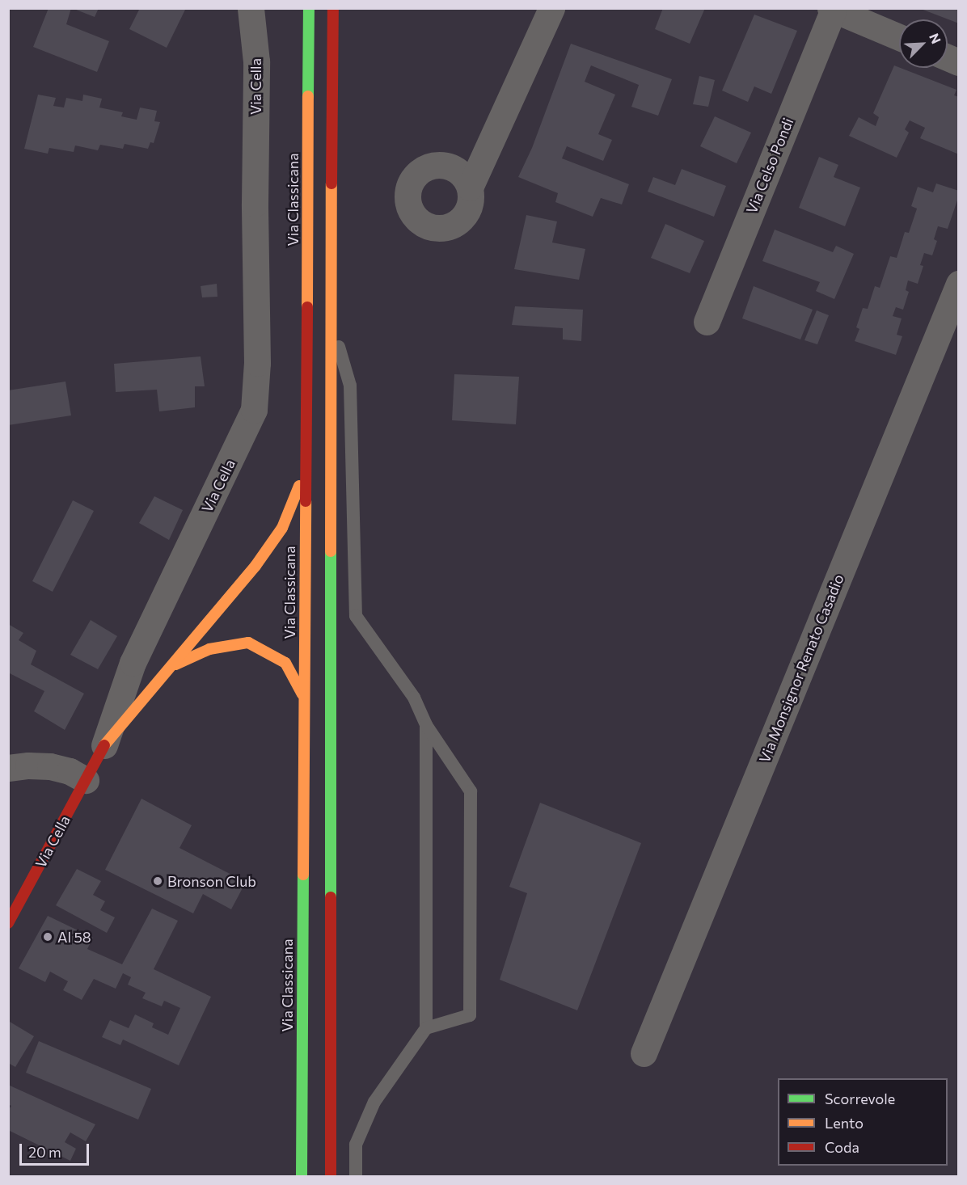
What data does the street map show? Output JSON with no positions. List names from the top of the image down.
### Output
{
  "streets": {
    "main road": ["Via Cella", "Via Classicana"],
    "street": ["Via Celso Pondi", "Via Monsignor Renato Casadio"]
  },
  "places": ["Bronson Club", "Al 58"],
  "legend": ["Scorrevole", "Lento", "Coda"],
  "scale_bar": "20 m",
  "north": "top right"
}
